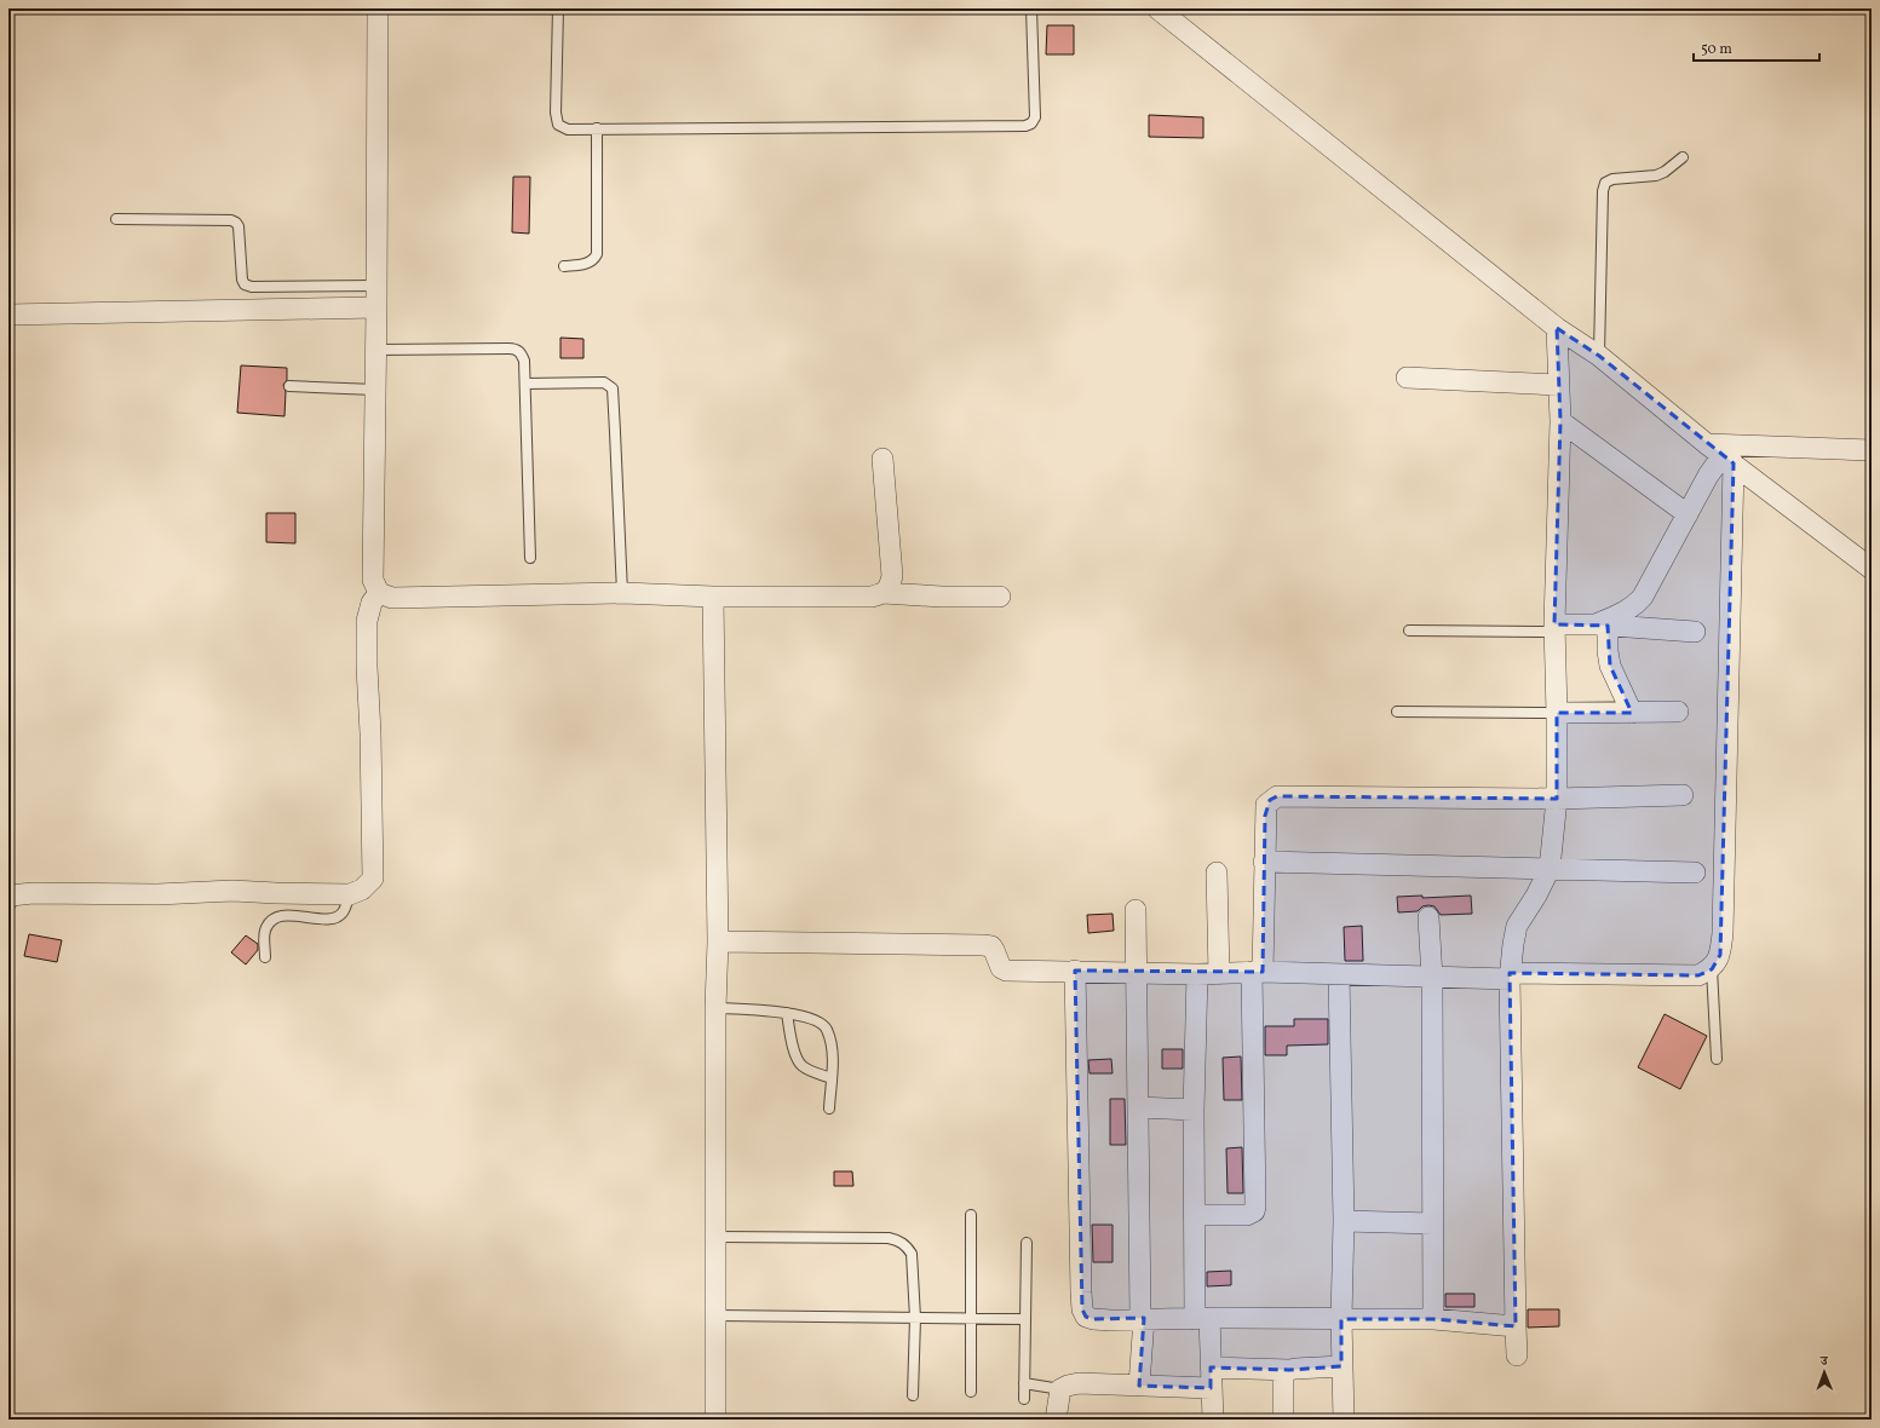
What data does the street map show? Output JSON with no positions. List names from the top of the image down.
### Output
{
  "scale_bar": "50 m",
  "north": "top"
}
